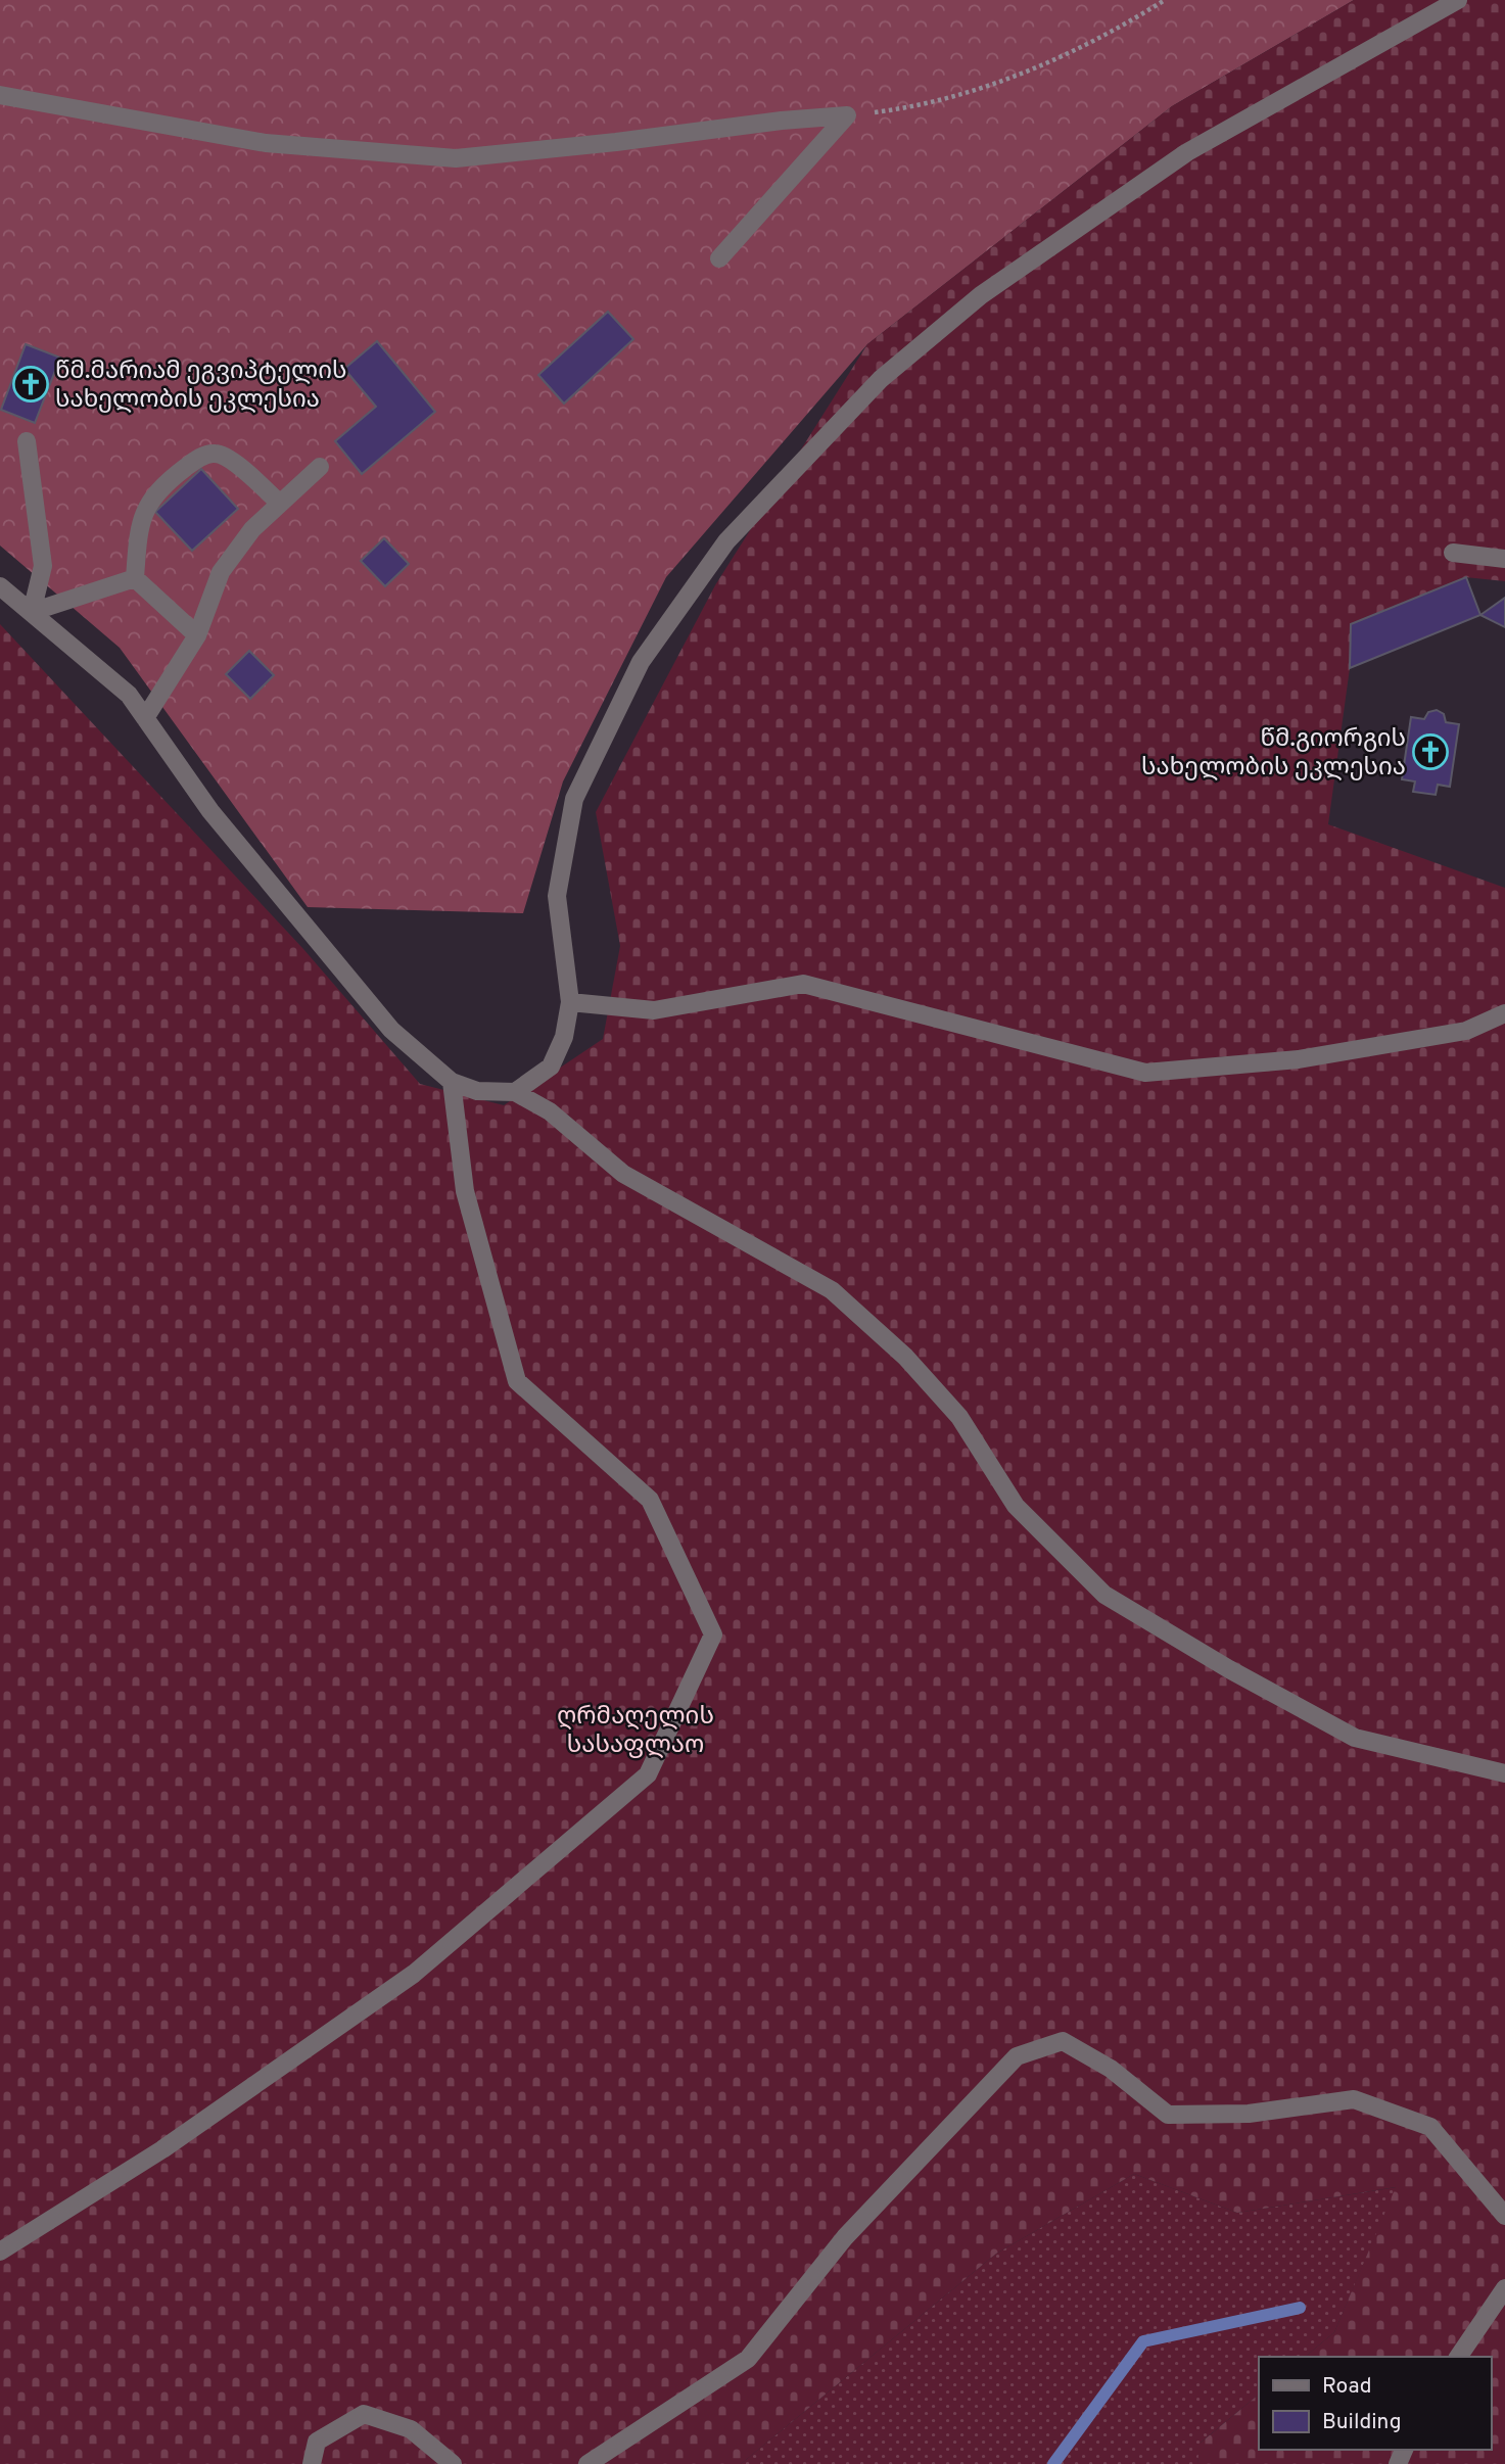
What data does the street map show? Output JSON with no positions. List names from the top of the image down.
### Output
{
  "parks": ["ღრმაღელის სასაფლაო"],
  "places": {
    "church": ["წმ.მარიამ ეგვიპტელის სახელობის ეკლესია", "წმ.გიორგის სახელობის ეკლესია"]
  },
  "legend": ["Road", "Building"]
}
